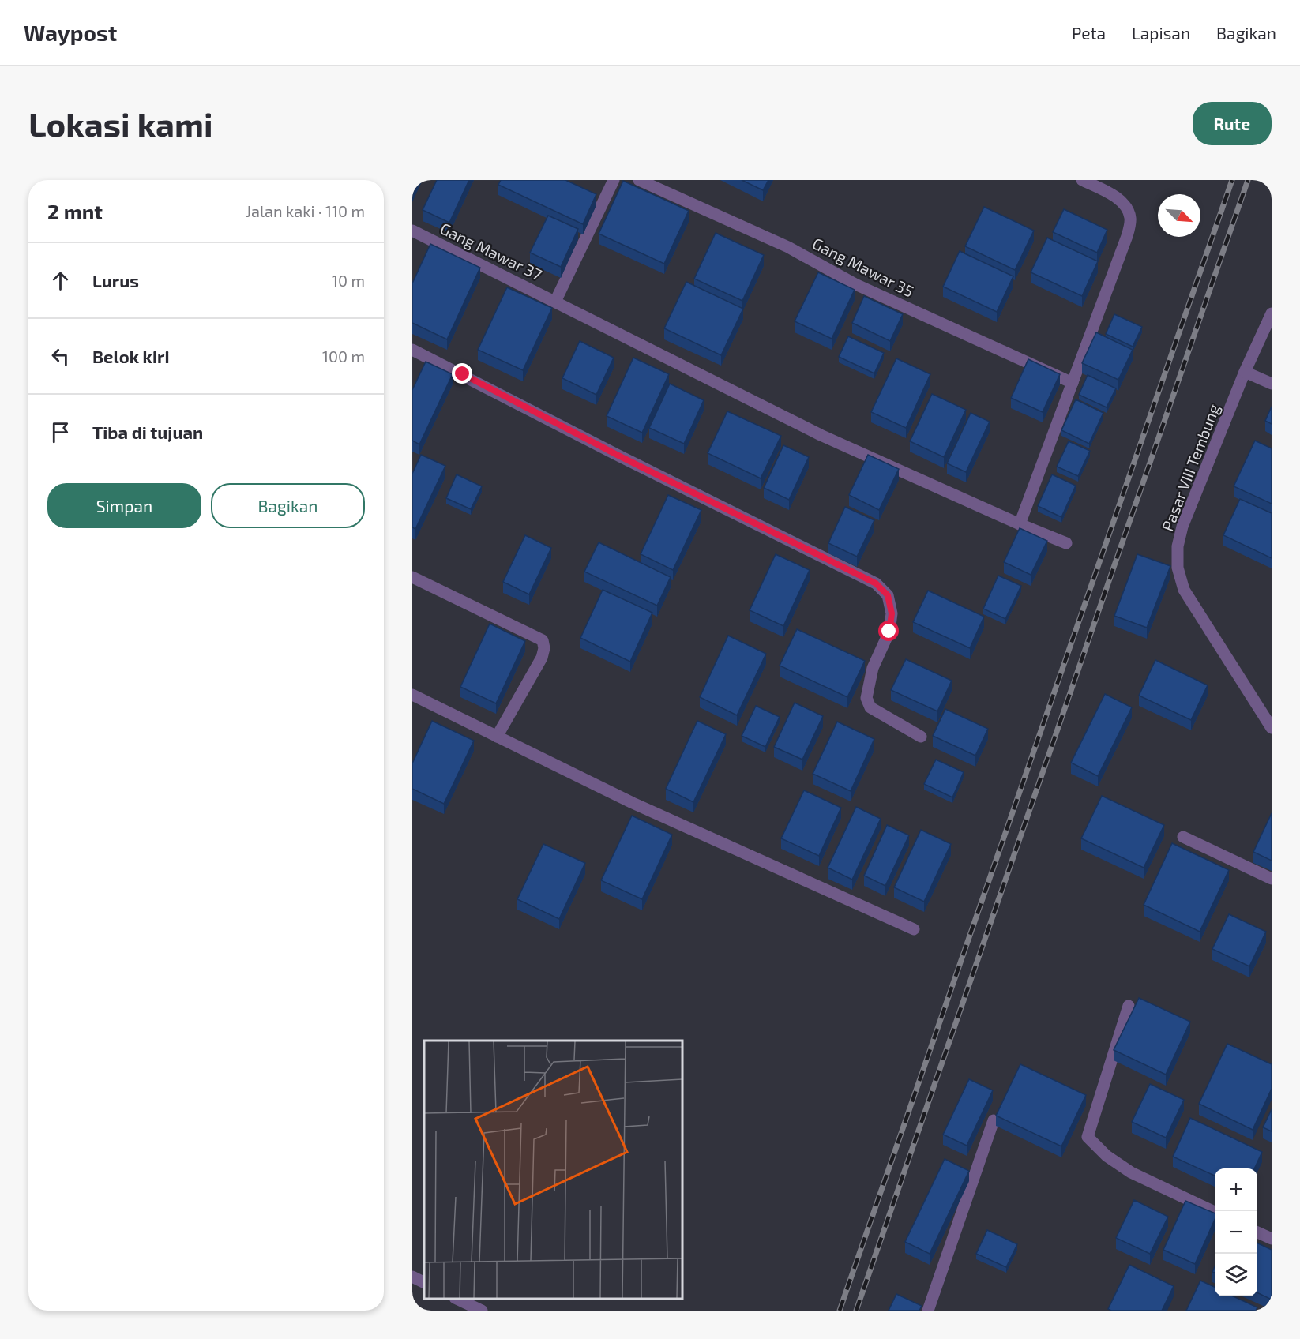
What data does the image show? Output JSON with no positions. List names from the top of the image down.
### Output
{
  "streets": {
    "street": ["Gang Mawar 37", "Gang Mawar 35", "Pasar VIII Tembung"]
  },
  "north": "bottom right",
  "page": {
    "header": "Waypost",
    "nav": ["Peta", "Lapisan", "Bagikan"],
    "buttons": [
      "Rute",
      ["Simpan", "Bagikan"]
    ],
    "title": "Lokasi kami",
    "heading": ["2 mnt", "Jalan kaki · 110 m"],
    "list": [
      ["Lurus", "10 m"],
      ["Belok kiri", "100 m"],
      "Tiba di tujuan"
    ],
    "map_buttons": ["+", "−"]
  }
}
